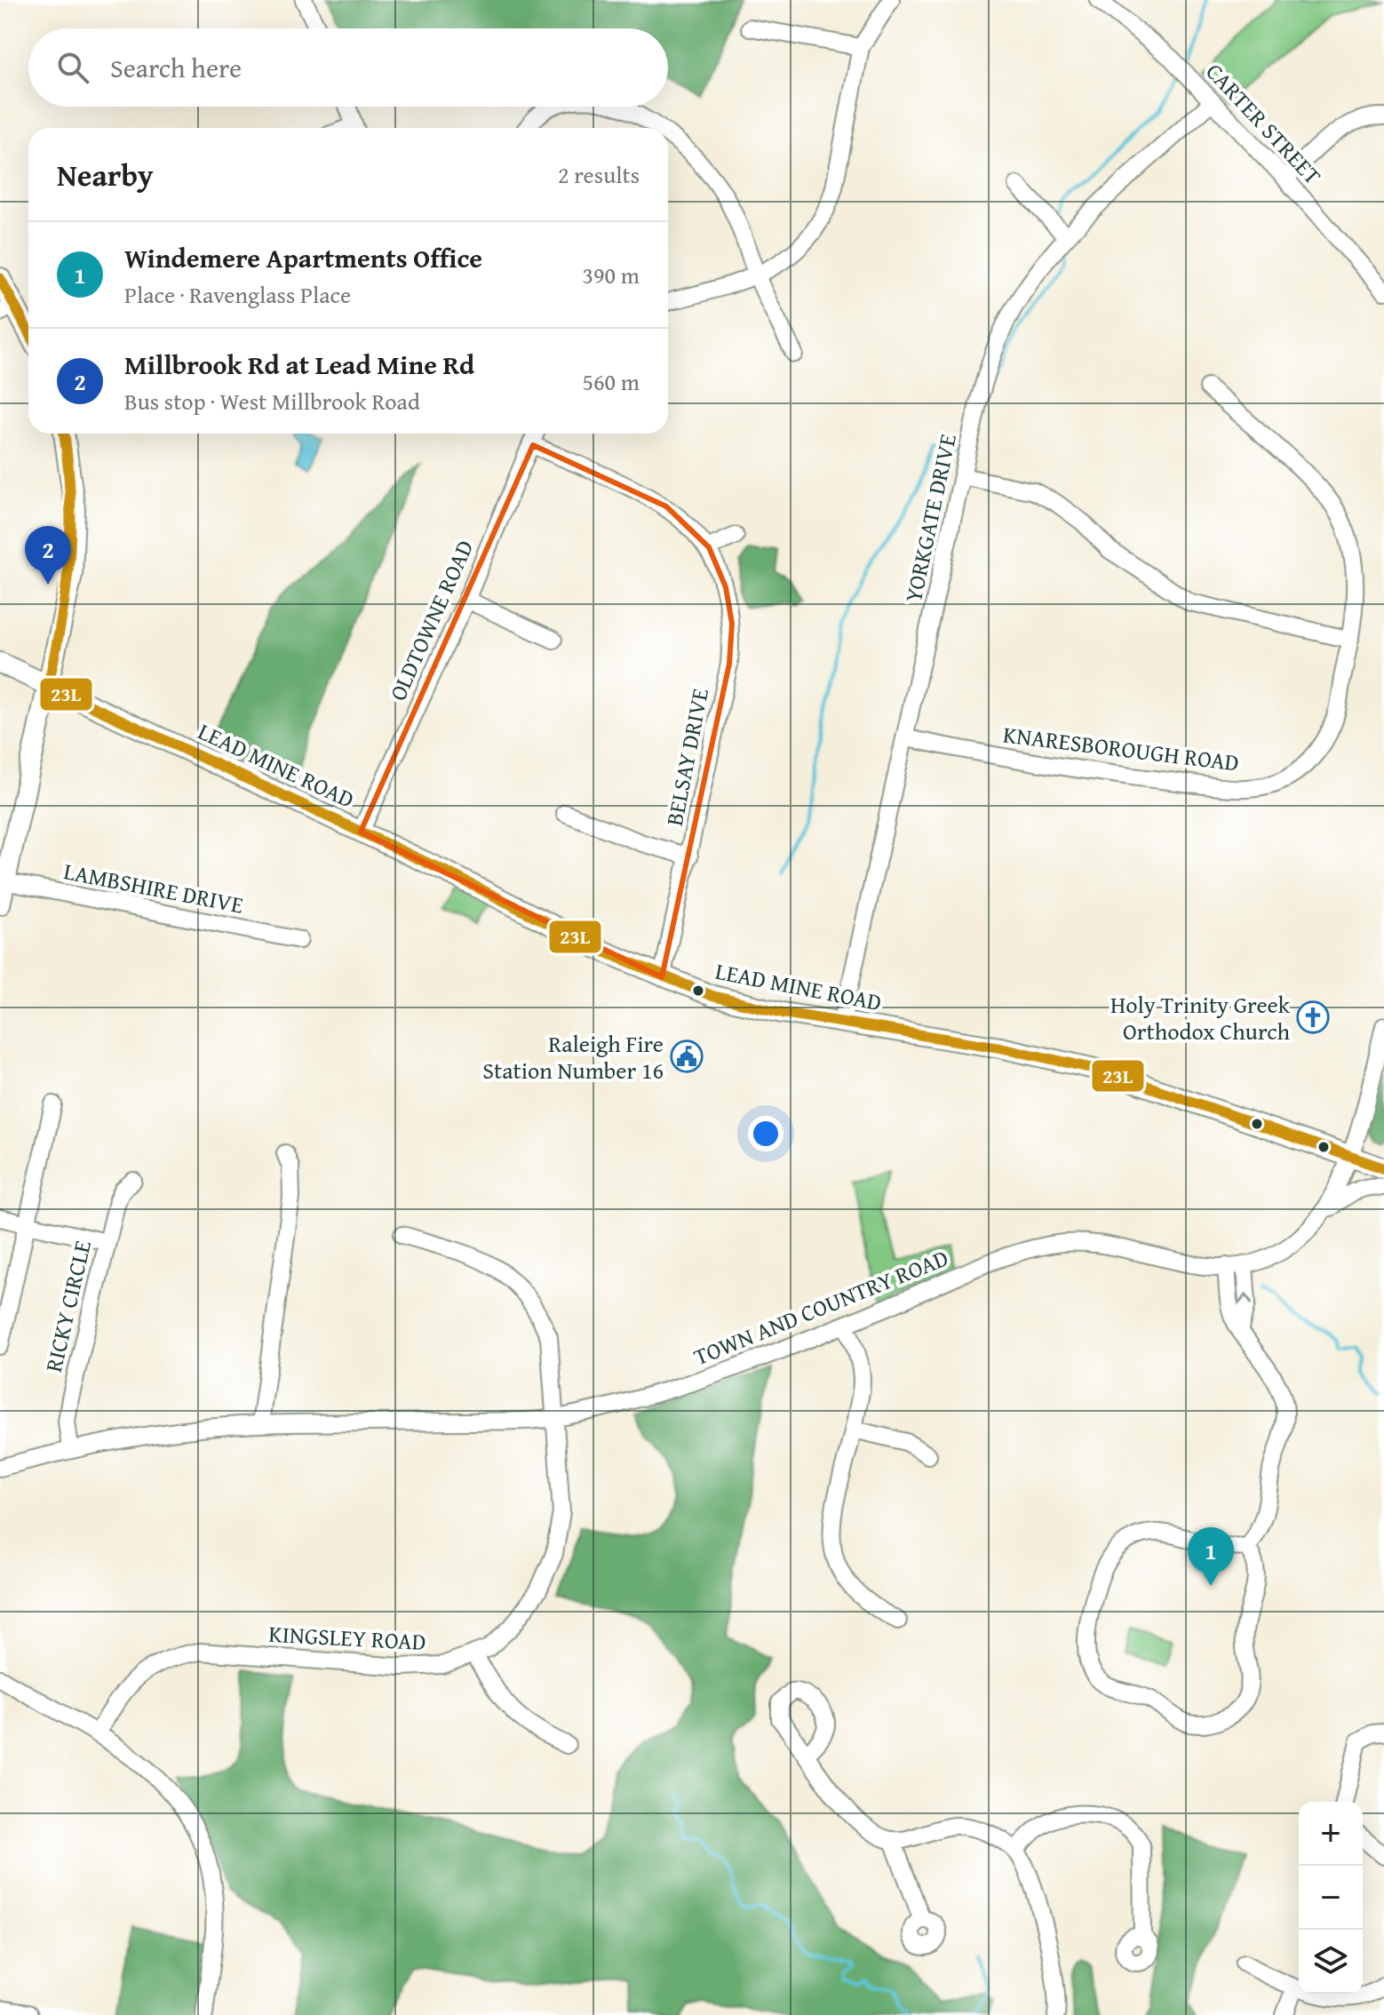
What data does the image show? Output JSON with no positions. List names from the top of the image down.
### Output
{
  "streets": {
    "main road": ["LEAD MINE ROAD"],
    "street": [
      "CARTER STREET",
      "YORKGATE DRIVE",
      "OLDTOWNE ROAD",
      "KNARESBOROUGH ROAD",
      "BELSAY DRIVE",
      "LAMBSHIRE DRIVE",
      "RICKY CIRCLE",
      "TOWN AND COUNTRY ROAD",
      "KINGSLEY ROAD"
    ]
  },
  "crossings": [
    ["CARTER STREET", "YORKGATE DRIVE"],
    ["YORKGATE DRIVE", "KNARESBOROUGH ROAD"],
    ["YORKGATE DRIVE", "LEAD MINE ROAD"],
    ["OLDTOWNE ROAD", "BELSAY DRIVE"],
    ["OLDTOWNE ROAD", "LEAD MINE ROAD"],
    ["BELSAY DRIVE", "LEAD MINE ROAD"],
    ["LEAD MINE ROAD", "TOWN AND COUNTRY ROAD"],
    ["RICKY CIRCLE", "TOWN AND COUNTRY ROAD"],
    ["TOWN AND COUNTRY ROAD", "KINGSLEY ROAD"]
  ],
  "places": {
    "church": ["Holy Trinity Greek Orthodox Church"],
    "public building": ["Raleigh Fire Station Number 16"]
  },
  "lines": ["transit line 23L"],
  "page": {
    "search": "Search here",
    "heading": ["Nearby", "2 results"],
    "list": [
      {
        "mark": "1",
        "name": "Windemere Apartments Office",
        "note": "Place · Ravenglass Place",
        "value": "390 m"
      },
      {
        "mark": "2",
        "name": "Millbrook Rd at Lead Mine Rd",
        "note": "Bus stop · West Millbrook Road",
        "value": "560 m"
      }
    ],
    "pins": ["2", "1"],
    "map_buttons": ["+", "−"]
  }
}
